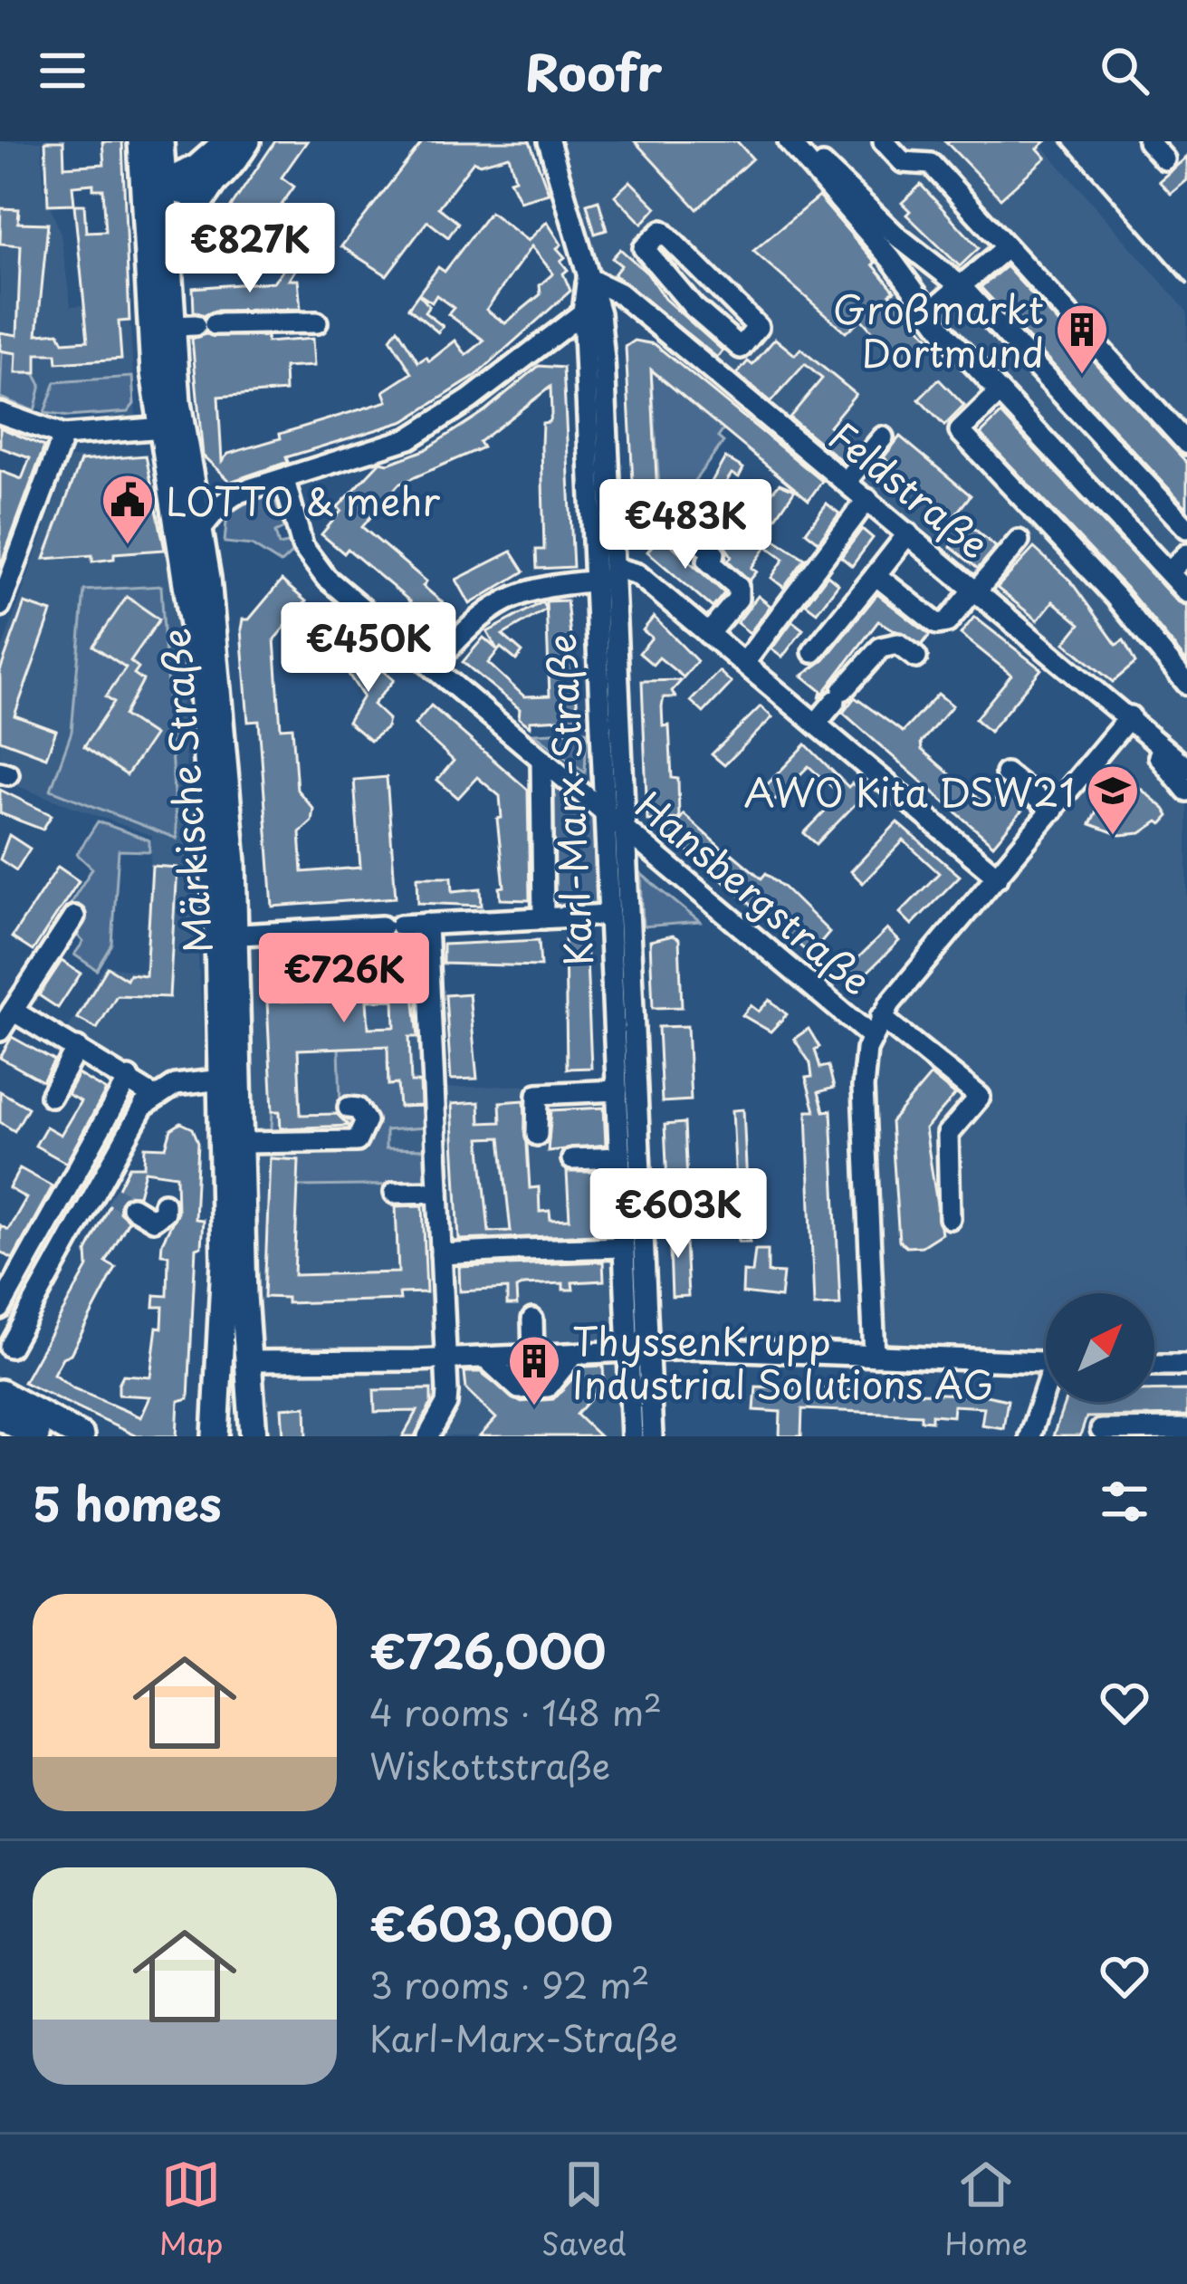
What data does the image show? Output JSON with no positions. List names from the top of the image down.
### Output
{
  "streets": {
    "main road": ["Märkische Straße"],
    "street": ["Feldstraße", "Karl-Marx-Straße", "Hansbergstraße"]
  },
  "crossings": [
    ["Feldstraße", "Karl-Marx-Straße"],
    ["Karl-Marx-Straße", "Hansbergstraße"]
  ],
  "places": {
    "building": ["Großmarkt Dortmund", "ThyssenKrupp Industrial Solutions AG"],
    "public building": ["LOTTO & mehr"],
    "school or university": ["AWO Kita DSW21"]
  },
  "north": "top right",
  "page": {
    "header": "Roofr",
    "price": [
      "€827K",
      "€483K",
      "€450K",
      "€726K",
      "€603K"
    ],
    "heading": "5 homes",
    "list": [
      {
        "name": "€726,000",
        "note": "4 rooms · 148 m² · Wiskottstraße"
      },
      {
        "name": "€603,000",
        "note": "3 rooms · 92 m² · Karl-Marx-Straße"
      }
    ],
    "tabs": ["Map", "Saved", "Home"]
  }
}
